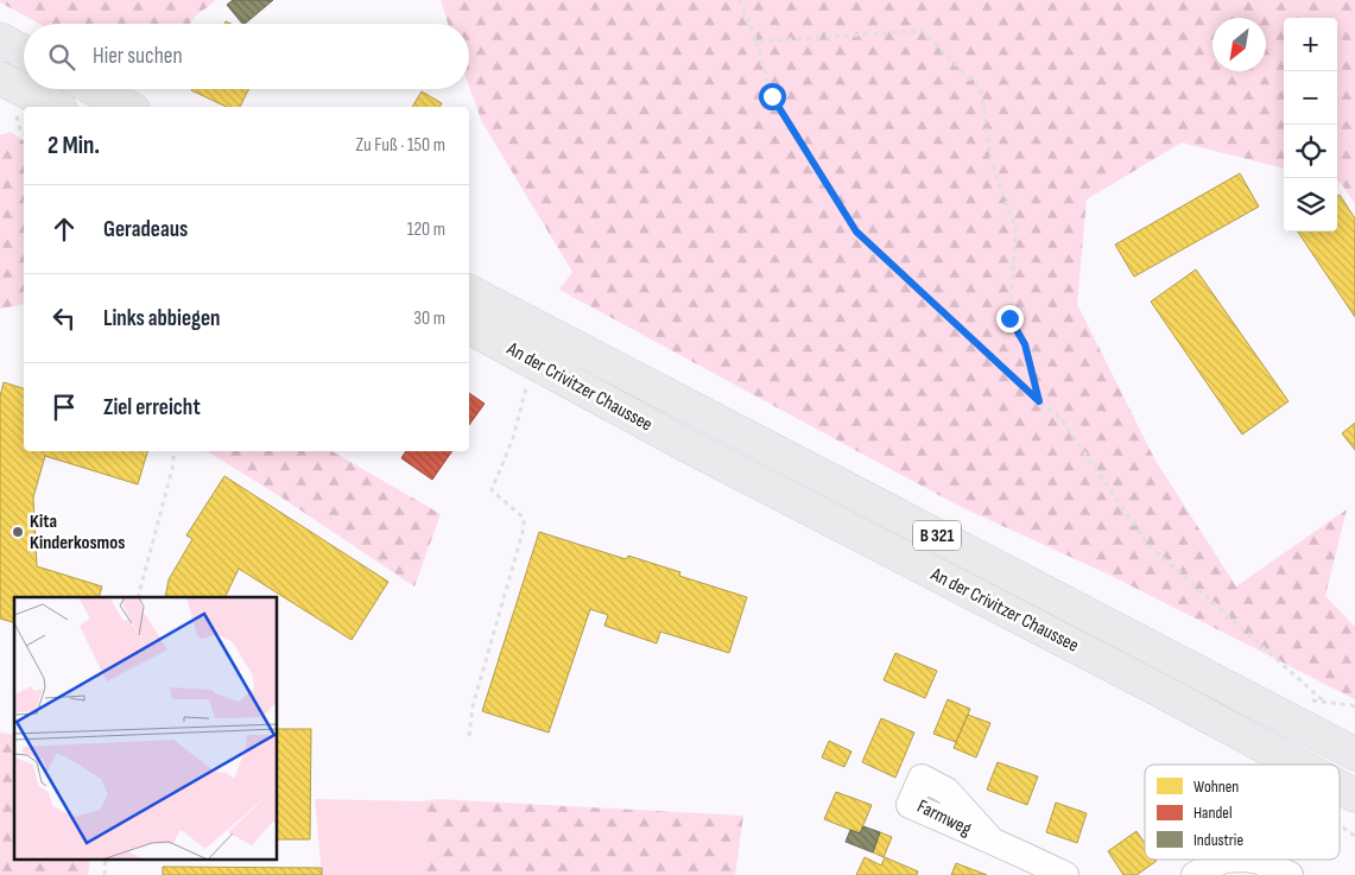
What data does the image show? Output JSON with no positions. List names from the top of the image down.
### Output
{
  "streets": {
    "main road": ["An der Crivitzer Chaussee", "B 321"],
    "street": ["Farmweg"]
  },
  "places": ["Kita Kinderkosmos"],
  "legend": ["Wohnen", "Handel", "Industrie"],
  "north": "bottom left",
  "page": {
    "map_buttons": ["+", "−"],
    "search": "Hier suchen",
    "heading": ["2 Min.", "Zu Fuß · 150 m"],
    "list": [
      ["Geradeaus", "120 m"],
      ["Links abbiegen", "30 m"],
      "Ziel erreicht"
    ]
  }
}
